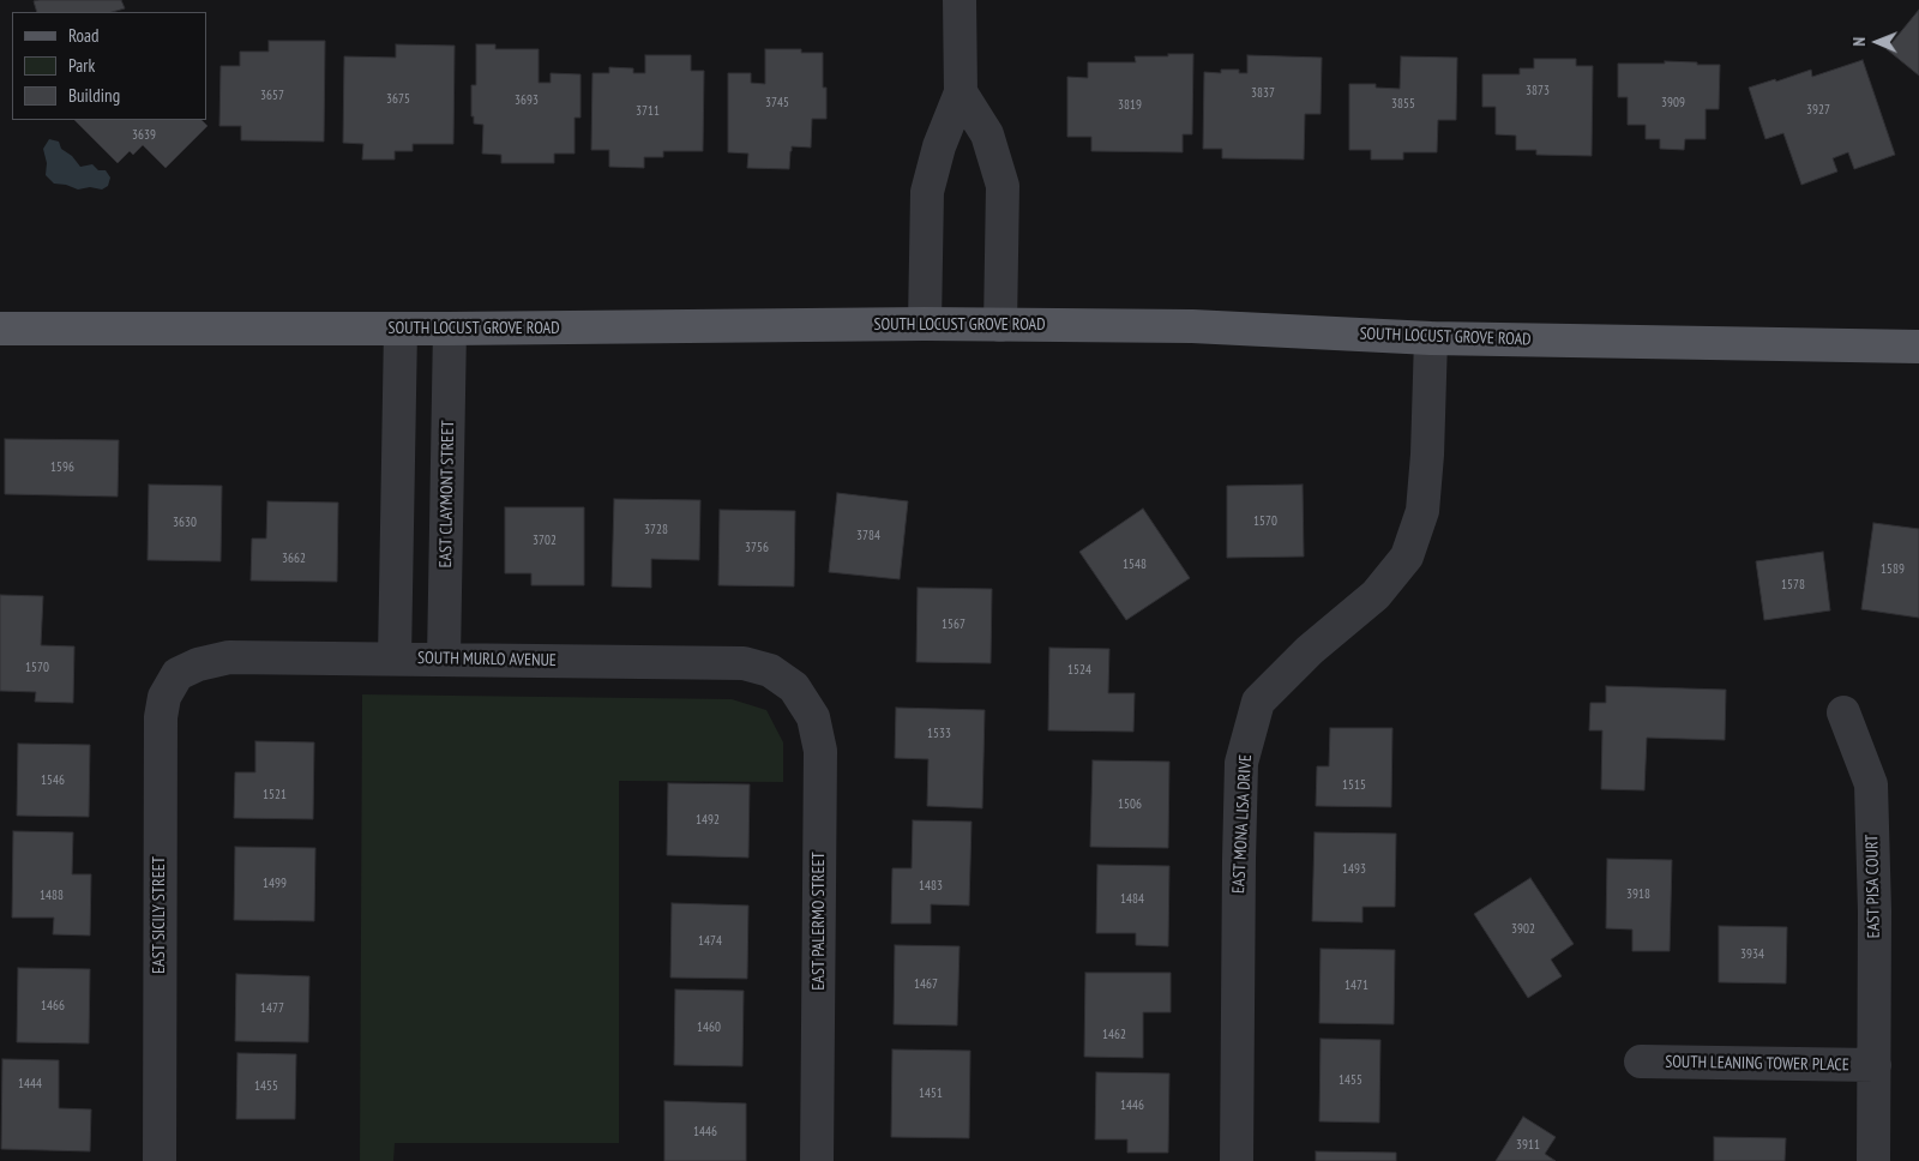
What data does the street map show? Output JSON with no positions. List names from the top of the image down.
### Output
{
  "streets": {
    "main road": ["SOUTH LOCUST GROVE ROAD"],
    "street": [
      "EAST CLAYMONT STREET",
      "SOUTH MURLO AVENUE",
      "EAST MONA LISA DRIVE",
      "EAST PISA COURT",
      "EAST SICILY STREET",
      "EAST PALERMO STREET",
      "SOUTH LEANING TOWER PLACE"
    ]
  },
  "crossings": [
    ["SOUTH LOCUST GROVE ROAD", "EAST CLAYMONT STREET"],
    ["SOUTH LOCUST GROVE ROAD", "EAST MONA LISA DRIVE"],
    ["EAST CLAYMONT STREET", "SOUTH MURLO AVENUE"],
    ["SOUTH MURLO AVENUE", "EAST SICILY STREET"],
    ["SOUTH MURLO AVENUE", "EAST PALERMO STREET"],
    ["EAST PISA COURT", "SOUTH LEANING TOWER PLACE"]
  ],
  "house_numbers": [
    "3873",
    "3837",
    "3657",
    "3675",
    "3693",
    "3745",
    "3909",
    "3855",
    "3819",
    "3927",
    "3711",
    "3639",
    "1596",
    "1570",
    "3630",
    "3728",
    "3784",
    "3702",
    "3756",
    "3662",
    "1548",
    "1589",
    "1578",
    "1567",
    "1570",
    "1524",
    "1533",
    "1546",
    "1515",
    "1521",
    "1506",
    "1492",
    "1493",
    "1499",
    "1483",
    "3918",
    "1488",
    "1484",
    "3902",
    "1474",
    "3934",
    "1467",
    "1471",
    "1466",
    "1477",
    "1460",
    "1462",
    "1455",
    "1444",
    "1455",
    "1451",
    "1446",
    "1446",
    "3911"
  ],
  "legend": ["Road", "Park", "Building"],
  "north": "left"
}
